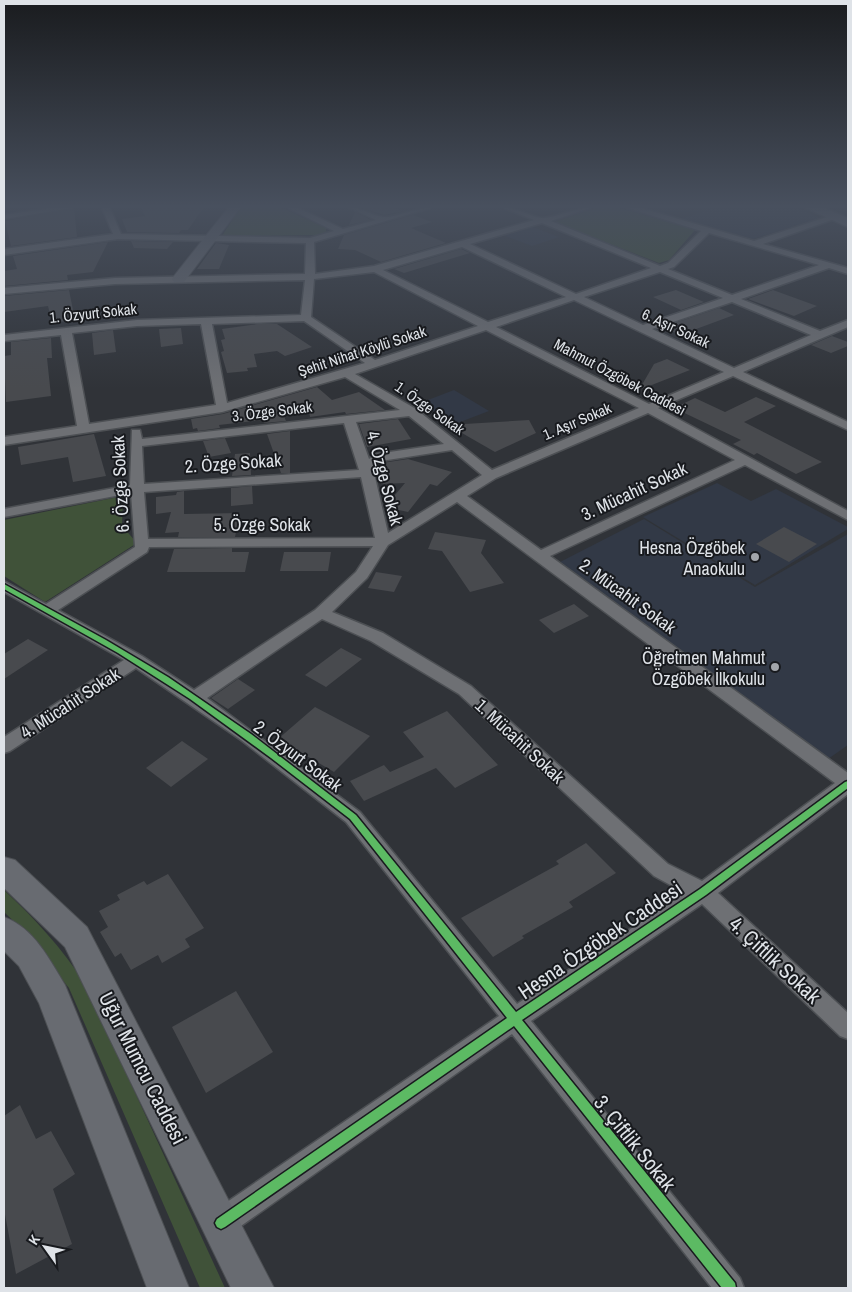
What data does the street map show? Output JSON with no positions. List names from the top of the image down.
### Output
{
  "streets": {
    "street": [
      "1. Özyurt Sokak",
      "6. Aşır Sokak",
      "Şehit Nihat Köylü Sokak",
      "Mahmut Özgöbek Caddesi",
      "1. Özge Sokak",
      "3. Özge Sokak",
      "1. Aşır Sokak",
      "2. Özge Sokak",
      "4. Özge Sokak",
      "6. Özge Sokak",
      "3. Mücahit Sokak",
      "5. Özge Sokak",
      "2. Mücahit Sokak",
      "4. Mücahit Sokak",
      "1. Mücahit Sokak",
      "2. Özyurt Sokak",
      "Hesna Özgöbek Caddesi",
      "4. Çiftlik Sokak",
      "Uğur Mumcu Caddesi",
      "3. Çiftlik Sokak"
    ]
  },
  "crossings": [
    ["6. Aşır Sokak", "Şehit Nihat Köylü Sokak"],
    ["6. Aşır Sokak", "1. Aşır Sokak"],
    ["Şehit Nihat Köylü Sokak", "Mahmut Özgöbek Caddesi"],
    ["Şehit Nihat Köylü Sokak", "1. Özge Sokak"],
    ["Şehit Nihat Köylü Sokak", "6. Özge Sokak"],
    ["Mahmut Özgöbek Caddesi", "1. Aşır Sokak"],
    ["Mahmut Özgöbek Caddesi", "3. Mücahit Sokak"],
    ["1. Özge Sokak", "3. Özge Sokak"],
    ["1. Özge Sokak", "1. Aşır Sokak"],
    ["3. Özge Sokak", "4. Özge Sokak"],
    ["3. Özge Sokak", "6. Özge Sokak"],
    ["1. Aşır Sokak", "4. Özge Sokak"],
    ["1. Aşır Sokak", "5. Özge Sokak"],
    ["1. Aşır Sokak", "2. Mücahit Sokak"],
    ["2. Özge Sokak", "4. Özge Sokak"],
    ["2. Özge Sokak", "6. Özge Sokak"],
    ["4. Özge Sokak", "5. Özge Sokak"],
    ["4. Özge Sokak", "1. Mücahit Sokak"],
    ["4. Özge Sokak", "2. Özyurt Sokak"],
    ["6. Özge Sokak", "5. Özge Sokak"],
    ["6. Özge Sokak", "2. Özyurt Sokak"],
    ["3. Mücahit Sokak", "2. Mücahit Sokak"],
    ["2. Mücahit Sokak", "Hesna Özgöbek Caddesi"],
    ["4. Mücahit Sokak", "2. Özyurt Sokak"],
    ["1. Mücahit Sokak", "Hesna Özgöbek Caddesi"],
    ["1. Mücahit Sokak", "4. Çiftlik Sokak"],
    ["2. Özyurt Sokak", "Hesna Özgöbek Caddesi"],
    ["2. Özyurt Sokak", "3. Çiftlik Sokak"],
    ["Hesna Özgöbek Caddesi", "4. Çiftlik Sokak"],
    ["Hesna Özgöbek Caddesi", "Uğur Mumcu Caddesi"],
    ["Hesna Özgöbek Caddesi", "3. Çiftlik Sokak"]
  ],
  "places": ["Hesna Özgöbek Anaokulu", "Öğretmen Mahmut Özgöbek İlkokulu"],
  "north": "top left"
}
